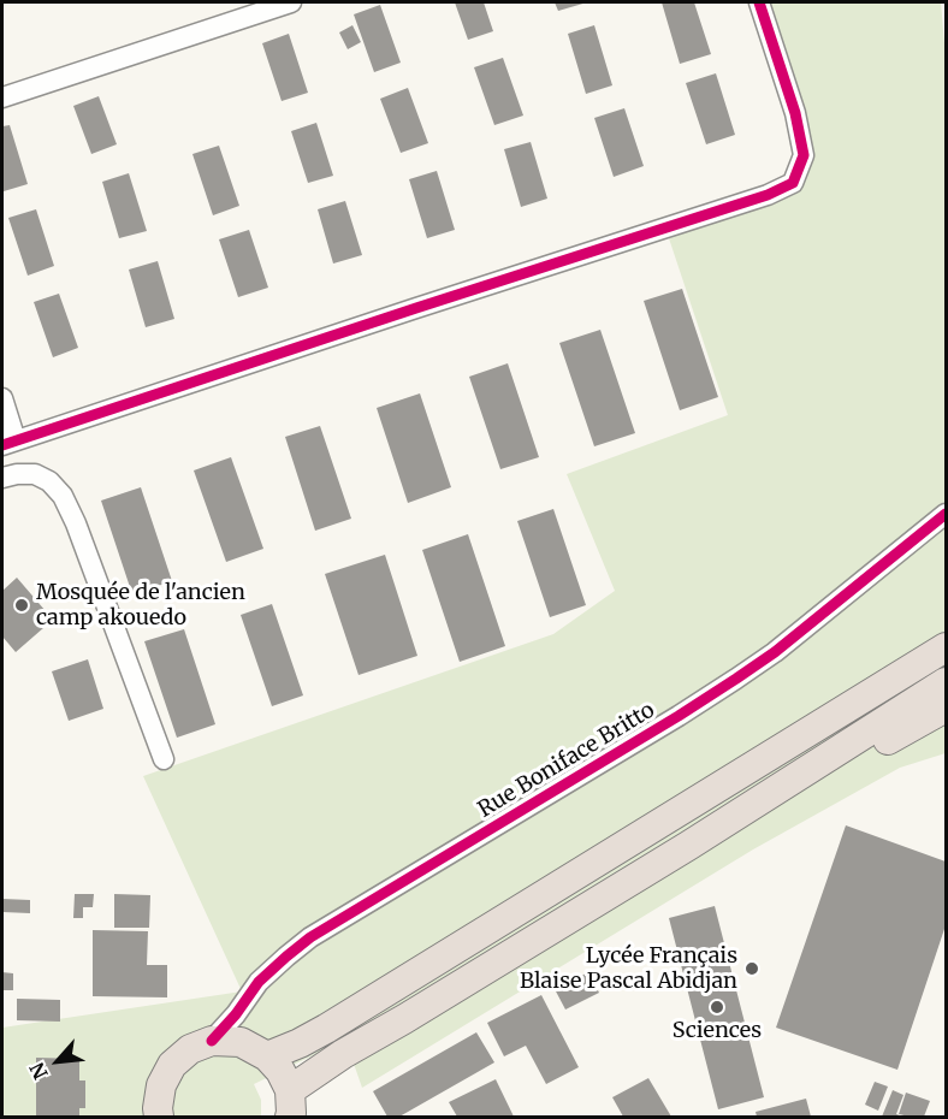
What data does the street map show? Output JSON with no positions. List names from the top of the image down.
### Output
{
  "streets": {
    "street": ["Rue Boniface Britto"]
  },
  "places": ["Mosquée de l'ancien camp akouedo", "Lycée Français Blaise Pascal Abidjan", "Sciences"],
  "north": "bottom left"
}
